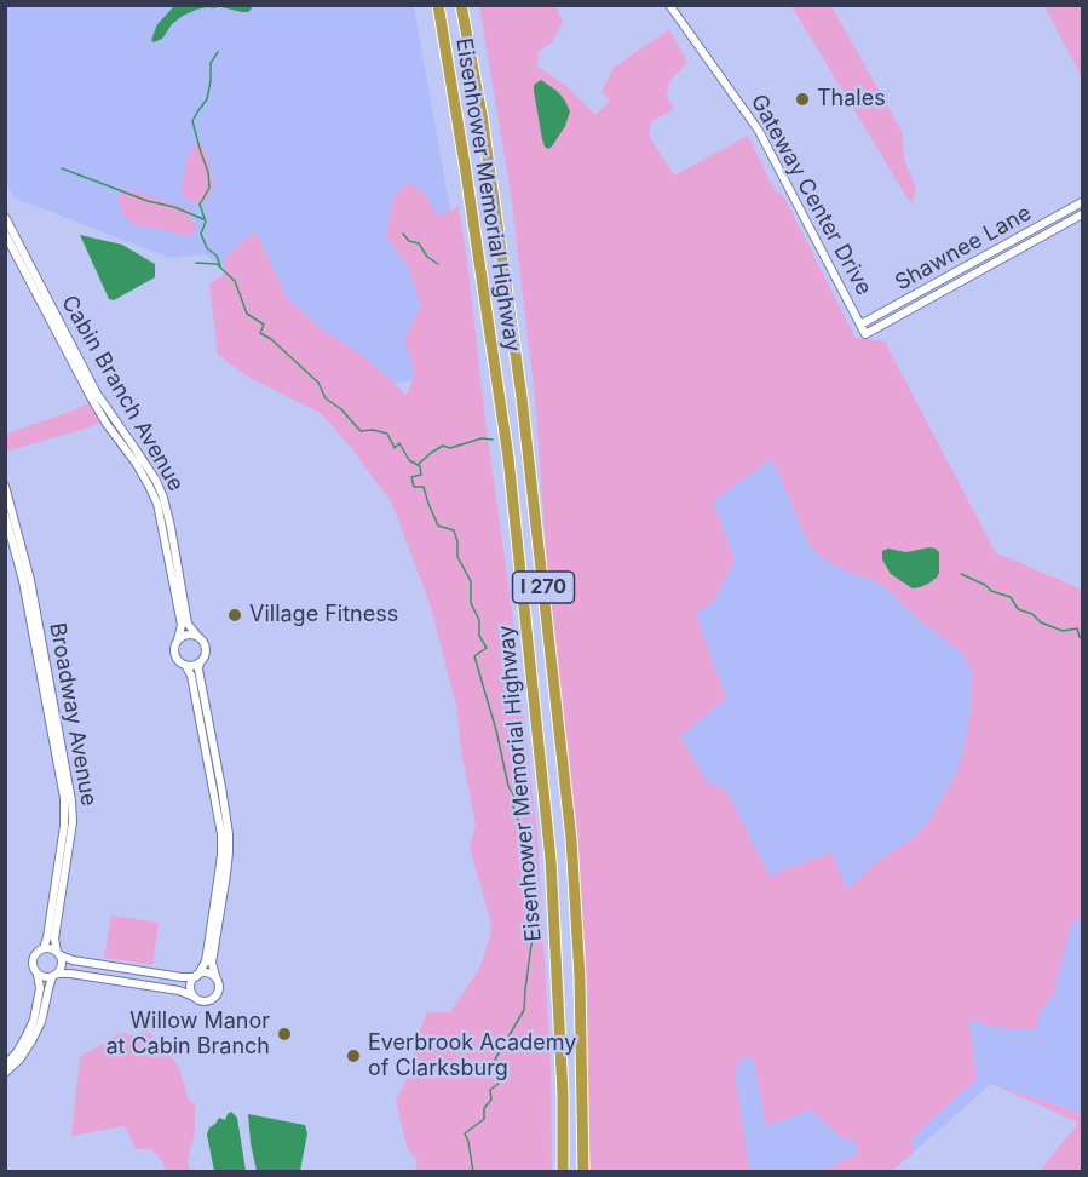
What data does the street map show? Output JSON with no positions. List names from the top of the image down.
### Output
{
  "streets": {
    "highway": ["Eisenhower Memorial Highway", "I 270"],
    "street": [
      "Gateway Center Drive",
      "Shawnee Lane",
      "Cabin Branch Avenue",
      "Broadway Avenue"
    ]
  },
  "crossings": [
    ["Gateway Center Drive", "Shawnee Lane"]
  ],
  "places": [
    "Thales",
    "Village Fitness",
    "Willow Manor at Cabin Branch",
    "Everbrook Academy of Clarksburg"
  ]
}
